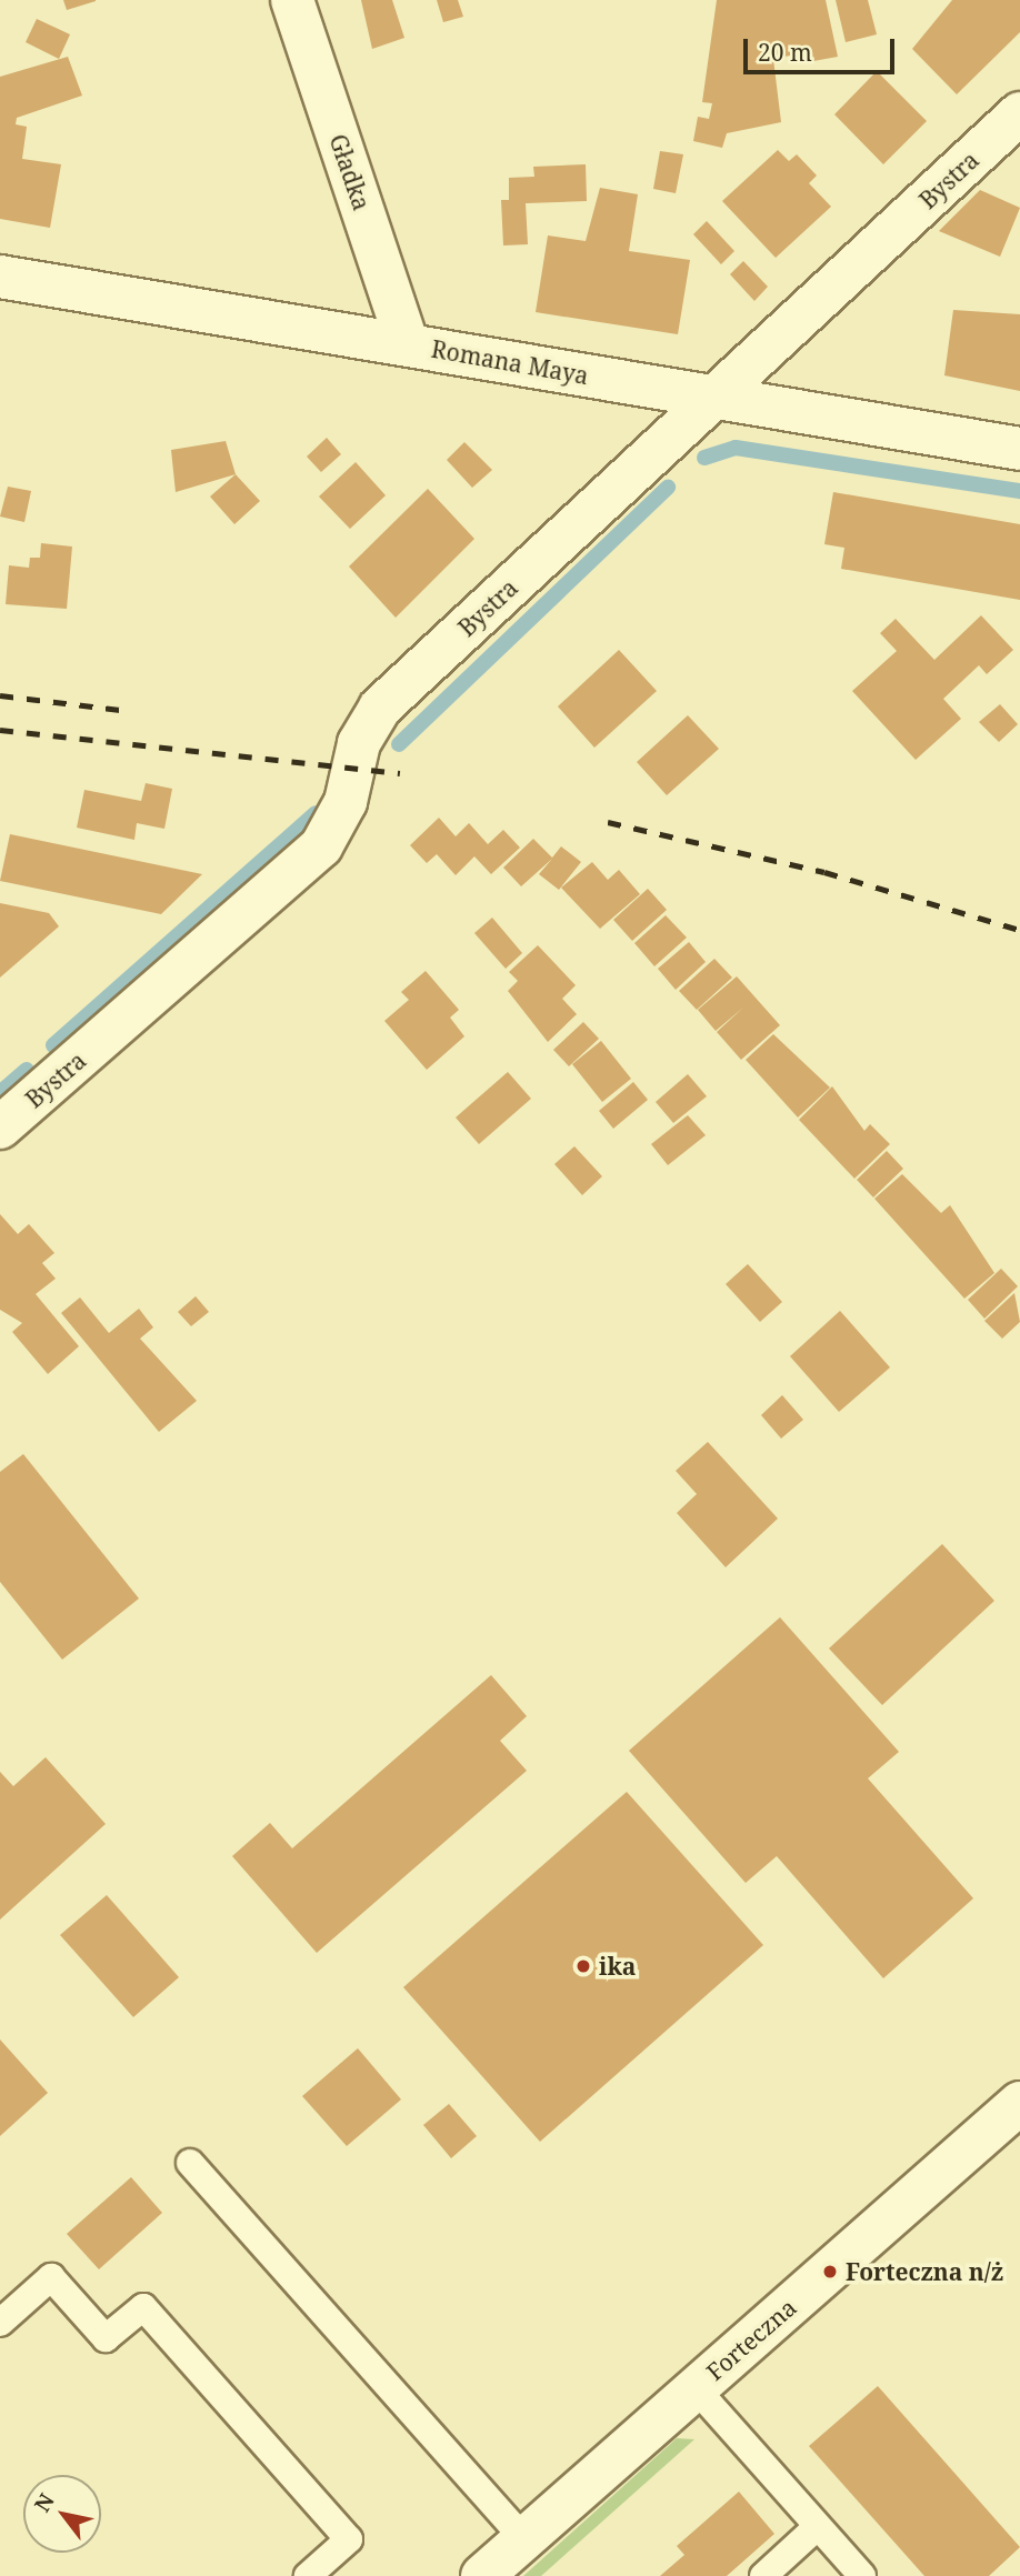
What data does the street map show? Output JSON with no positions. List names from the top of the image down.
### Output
{
  "streets": {
    "street": [
      "Gładka",
      "Bystra",
      "Romana Maya",
      "Forteczna"
    ]
  },
  "crossings": [
    ["Gładka", "Romana Maya"],
    ["Bystra", "Romana Maya"]
  ],
  "places": ["ika", "Forteczna n/ż"],
  "scale_bar": "20 m",
  "north": "top left"
}
